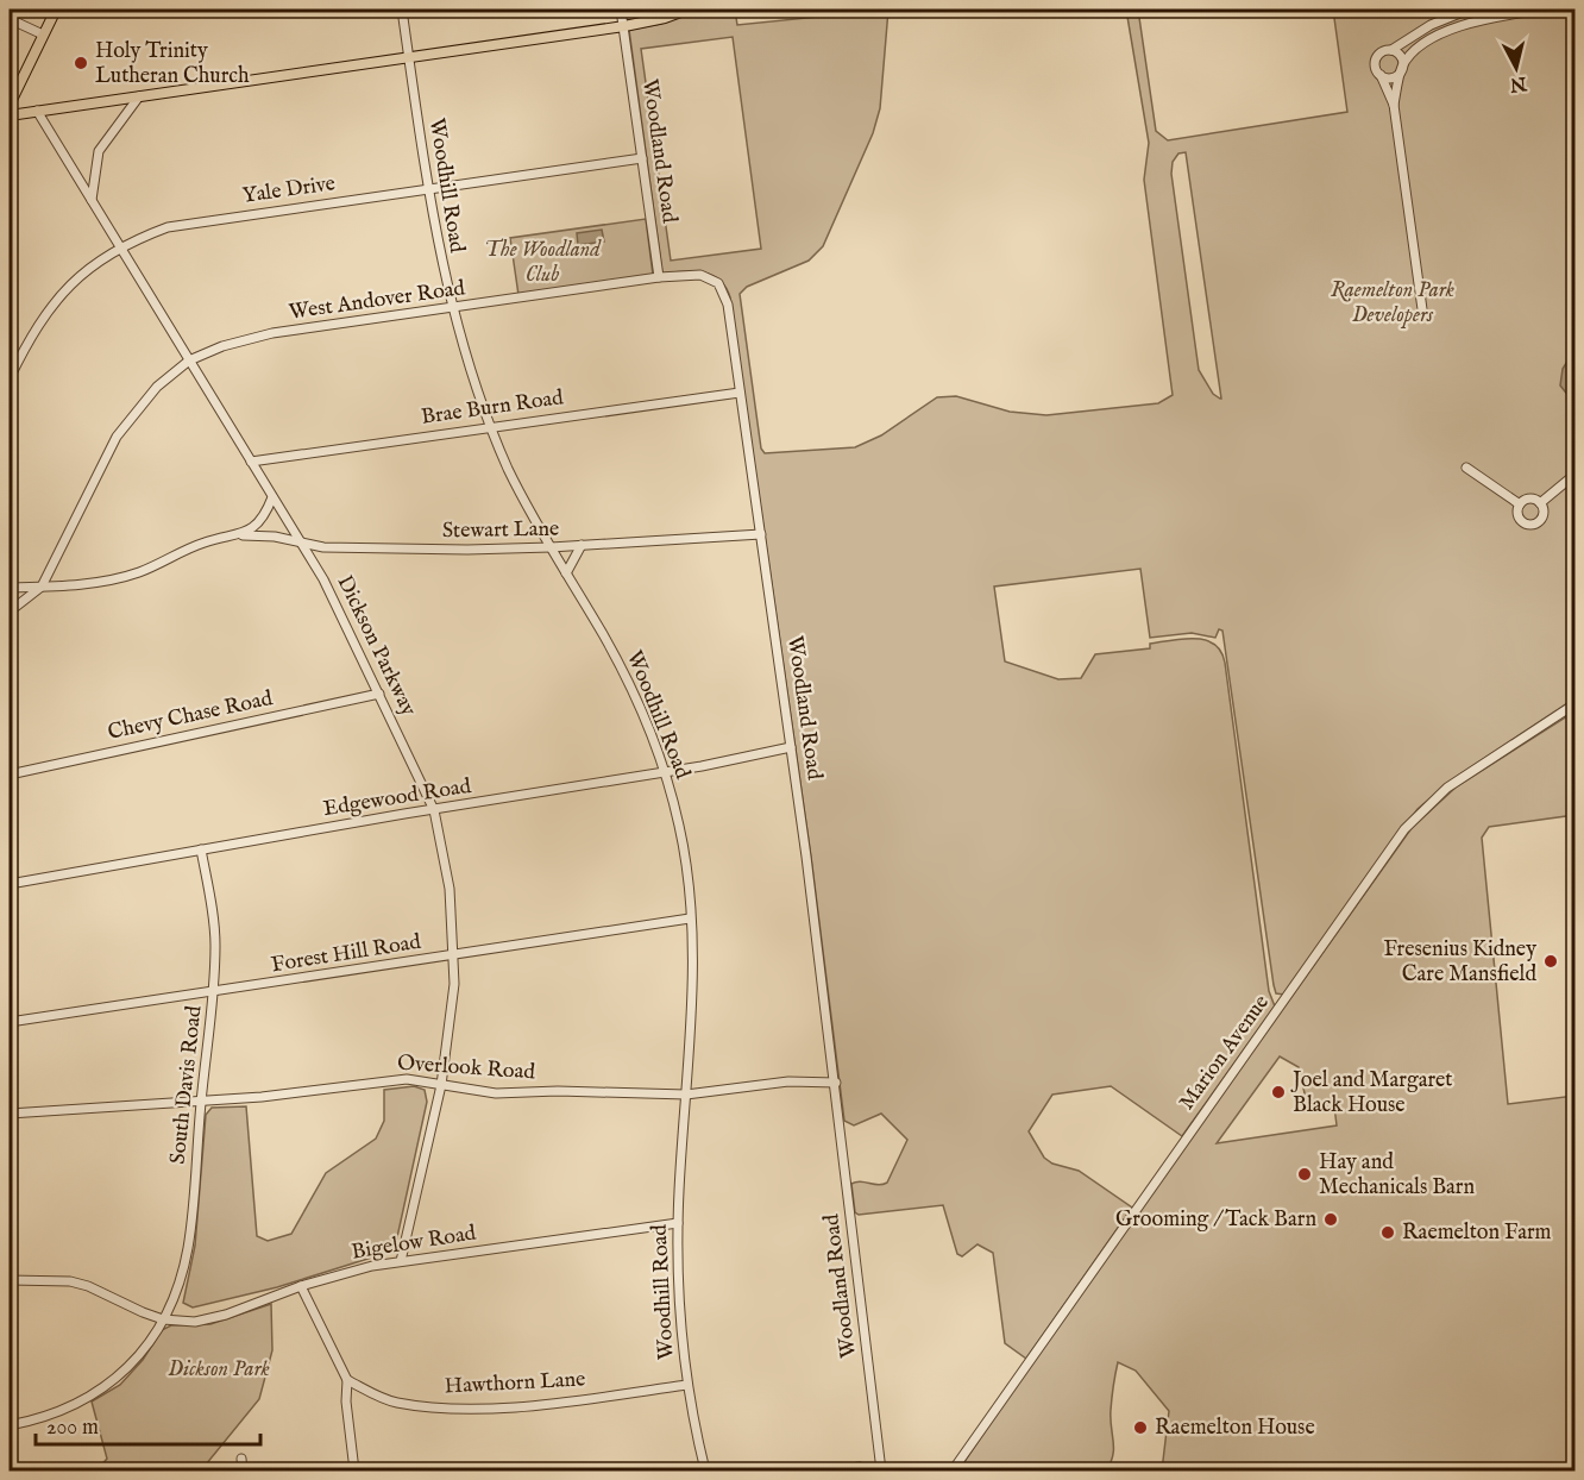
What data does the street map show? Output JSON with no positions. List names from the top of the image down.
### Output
{
  "streets": {
    "street": [
      "Woodland Road",
      "Woodhill Road",
      "Yale Drive",
      "West Andover Road",
      "Brae Burn Road",
      "Stewart Lane",
      "Dickson Parkway",
      "Chevy Chase Road",
      "Edgewood Road",
      "Forest Hill Road",
      "Marion Avenue",
      "Overlook Road",
      "South Davis Road",
      "Bigelow Road",
      "Hawthorn Lane"
    ]
  },
  "crossings": [
    ["Woodland Road", "Yale Drive"],
    ["Woodland Road", "West Andover Road"],
    ["Woodland Road", "Brae Burn Road"],
    ["Woodland Road", "Stewart Lane"],
    ["Woodland Road", "Edgewood Road"],
    ["Woodland Road", "Overlook Road"],
    ["Woodhill Road", "Yale Drive"],
    ["Woodhill Road", "West Andover Road"],
    ["Woodhill Road", "Brae Burn Road"],
    ["Woodhill Road", "Stewart Lane"],
    ["Woodhill Road", "Edgewood Road"],
    ["Woodhill Road", "Forest Hill Road"],
    ["Woodhill Road", "Overlook Road"],
    ["Woodhill Road", "Bigelow Road"],
    ["Woodhill Road", "Hawthorn Lane"],
    ["Yale Drive", "Dickson Parkway"],
    ["West Andover Road", "Stewart Lane"],
    ["West Andover Road", "Dickson Parkway"],
    ["Brae Burn Road", "Dickson Parkway"],
    ["Stewart Lane", "Dickson Parkway"],
    ["Dickson Parkway", "Chevy Chase Road"],
    ["Dickson Parkway", "Edgewood Road"],
    ["Dickson Parkway", "Forest Hill Road"],
    ["Dickson Parkway", "Overlook Road"],
    ["Dickson Parkway", "Bigelow Road"],
    ["Edgewood Road", "South Davis Road"],
    ["Forest Hill Road", "South Davis Road"],
    ["Overlook Road", "South Davis Road"],
    ["South Davis Road", "Bigelow Road"]
  ],
  "parks": ["The Woodland Club", "Raemelton Park Developers", "Dickson Park"],
  "places": [
    "Holy Trinity Lutheran Church",
    "Fresenius Kidney Care Mansfield",
    "Joel and Margaret Black House",
    "Hay and Mechanicals Barn",
    "Grooming / Tack Barn",
    "Raemelton Farm",
    "Raemelton House"
  ],
  "scale_bar": "200 m",
  "north": "bottom"
}
